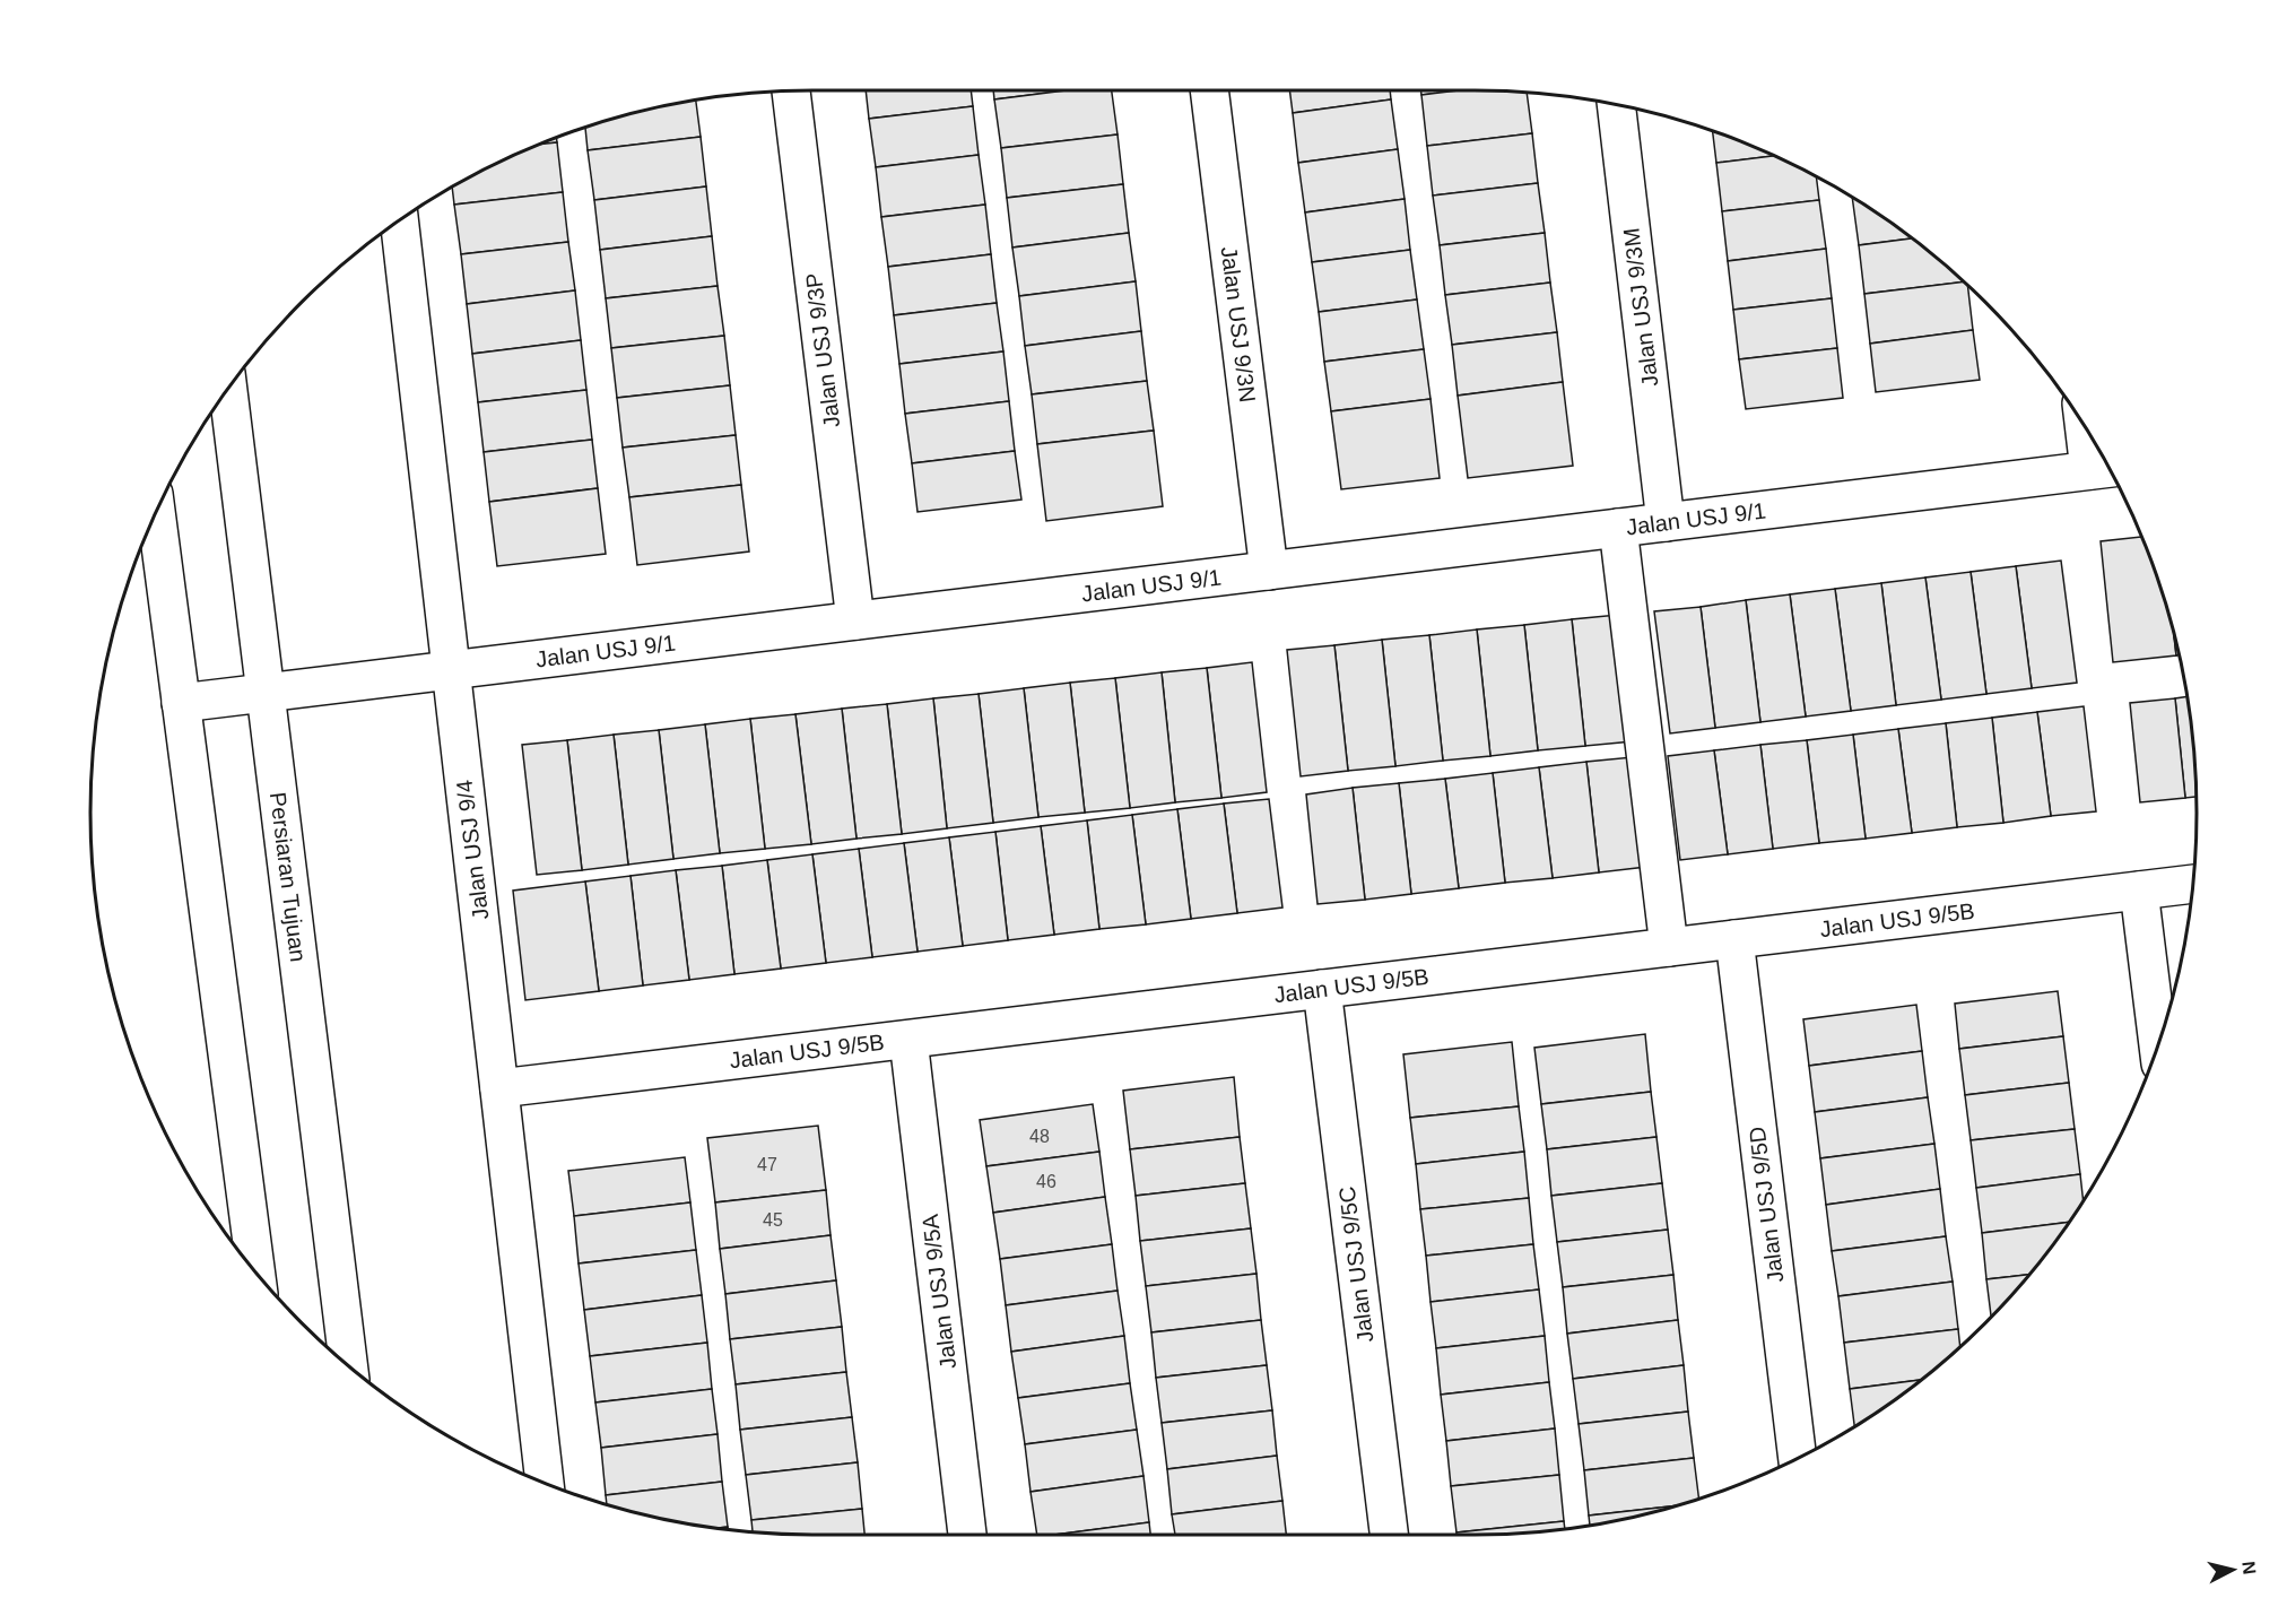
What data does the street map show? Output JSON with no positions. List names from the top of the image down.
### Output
{
  "streets": {
    "street": [
      "Jalan USJ 9/3M",
      "Jalan USJ 9/3N",
      "Jalan USJ 9/3P",
      "Jalan USJ 9/1",
      "Jalan USJ 9/4",
      "Persiaran Tujuan",
      "Jalan USJ 9/5B",
      "Jalan USJ 9/5D",
      "Jalan USJ 9/5C",
      "Jalan USJ 9/5A"
    ]
  },
  "crossings": [
    ["Jalan USJ 9/3M", "Jalan USJ 9/1"],
    ["Jalan USJ 9/3N", "Jalan USJ 9/1"],
    ["Jalan USJ 9/3P", "Jalan USJ 9/1"],
    ["Jalan USJ 9/1", "Jalan USJ 9/4"],
    ["Jalan USJ 9/1", "Persiaran Tujuan"],
    ["Jalan USJ 9/4", "Jalan USJ 9/5B"],
    ["Jalan USJ 9/5B", "Jalan USJ 9/5D"],
    ["Jalan USJ 9/5B", "Jalan USJ 9/5C"],
    ["Jalan USJ 9/5B", "Jalan USJ 9/5A"]
  ],
  "house_numbers": [
    "48",
    "47",
    "46",
    "45"
  ],
  "north": "right"
}
